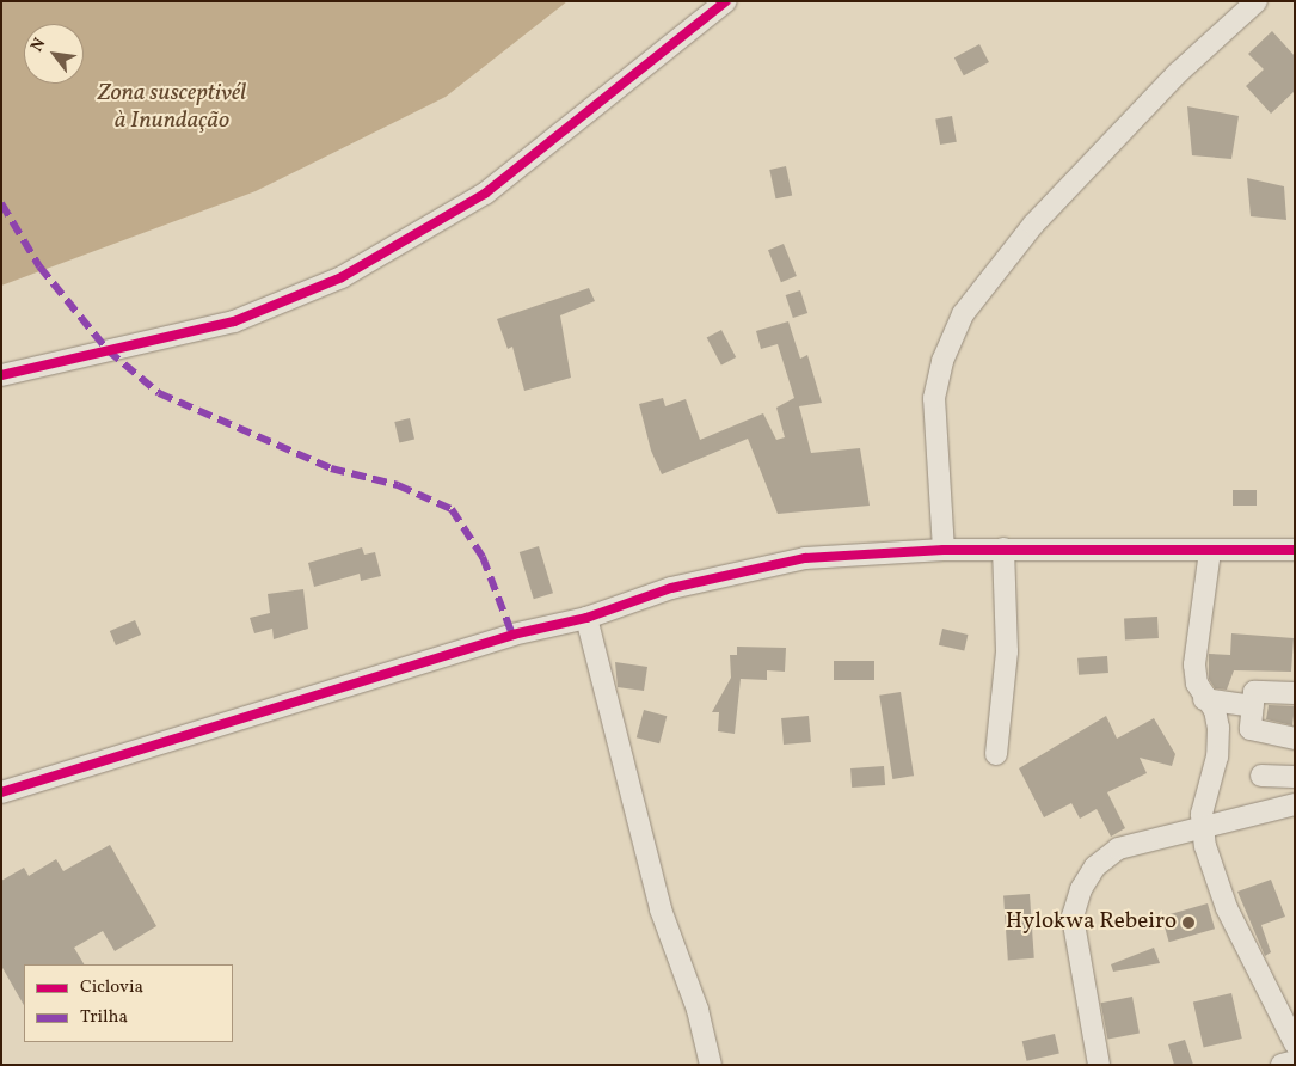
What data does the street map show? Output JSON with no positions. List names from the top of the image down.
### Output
{
  "water": ["Zona susceptivél à Inundação"],
  "places": ["Hylokwa Rebeiro"],
  "legend": ["Ciclovia", "Trilha"],
  "north": "top left"
}
